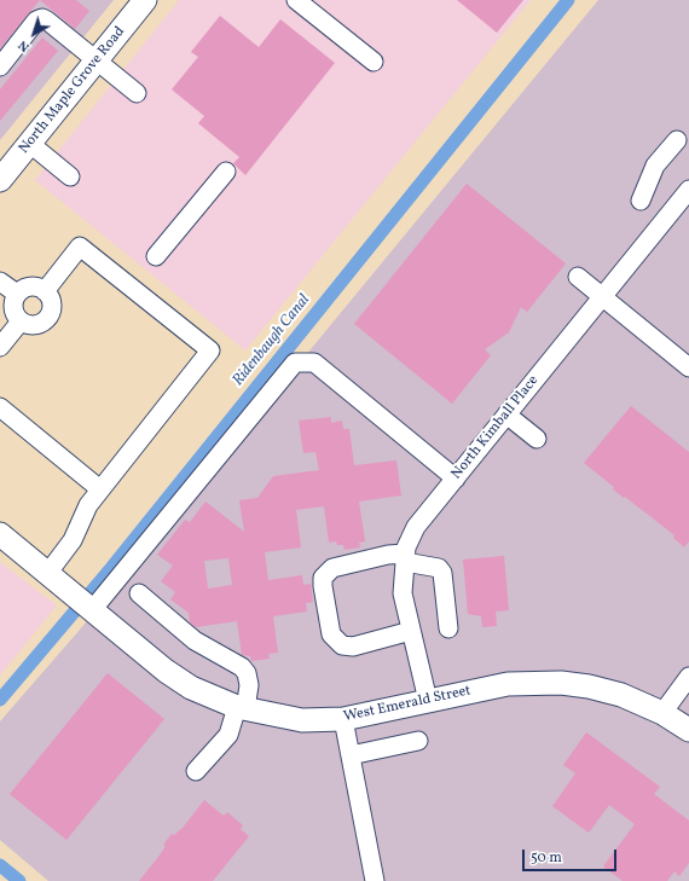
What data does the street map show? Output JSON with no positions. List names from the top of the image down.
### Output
{
  "streets": {
    "main road": ["North Maple Grove Road", "West Emerald Street"],
    "street": ["North Kimball Place"]
  },
  "crossings": [
    ["North Kimball Place", "West Emerald Street"]
  ],
  "water": ["Ridenbaugh Canal"],
  "scale_bar": "50 m",
  "north": "bottom left"
}
